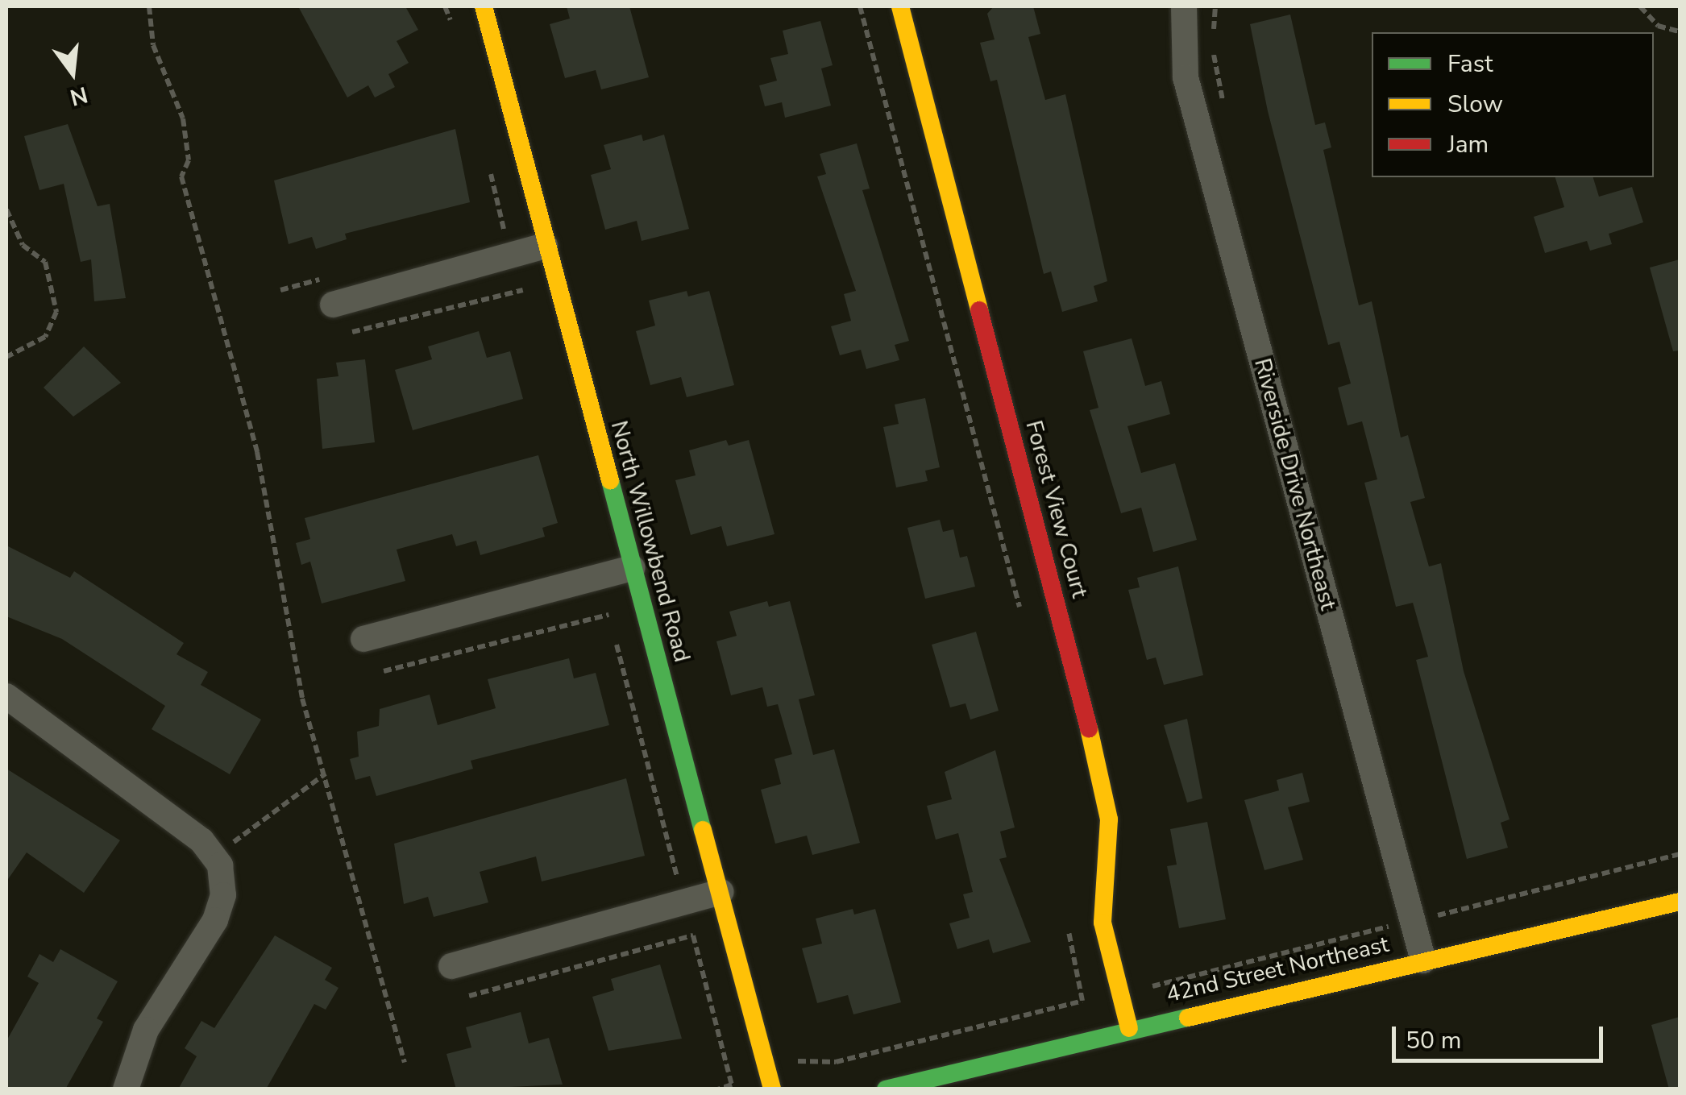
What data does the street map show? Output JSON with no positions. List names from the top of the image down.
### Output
{
  "streets": {
    "street": [
      "Riverside Drive Northeast",
      "Forest View Court",
      "North Willowbend Road",
      "42nd Street Northeast"
    ]
  },
  "crossings": [
    ["Riverside Drive Northeast", "42nd Street Northeast"],
    ["Forest View Court", "42nd Street Northeast"]
  ],
  "legend": ["Fast", "Slow", "Jam"],
  "scale_bar": "50 m",
  "north": "bottom"
}
